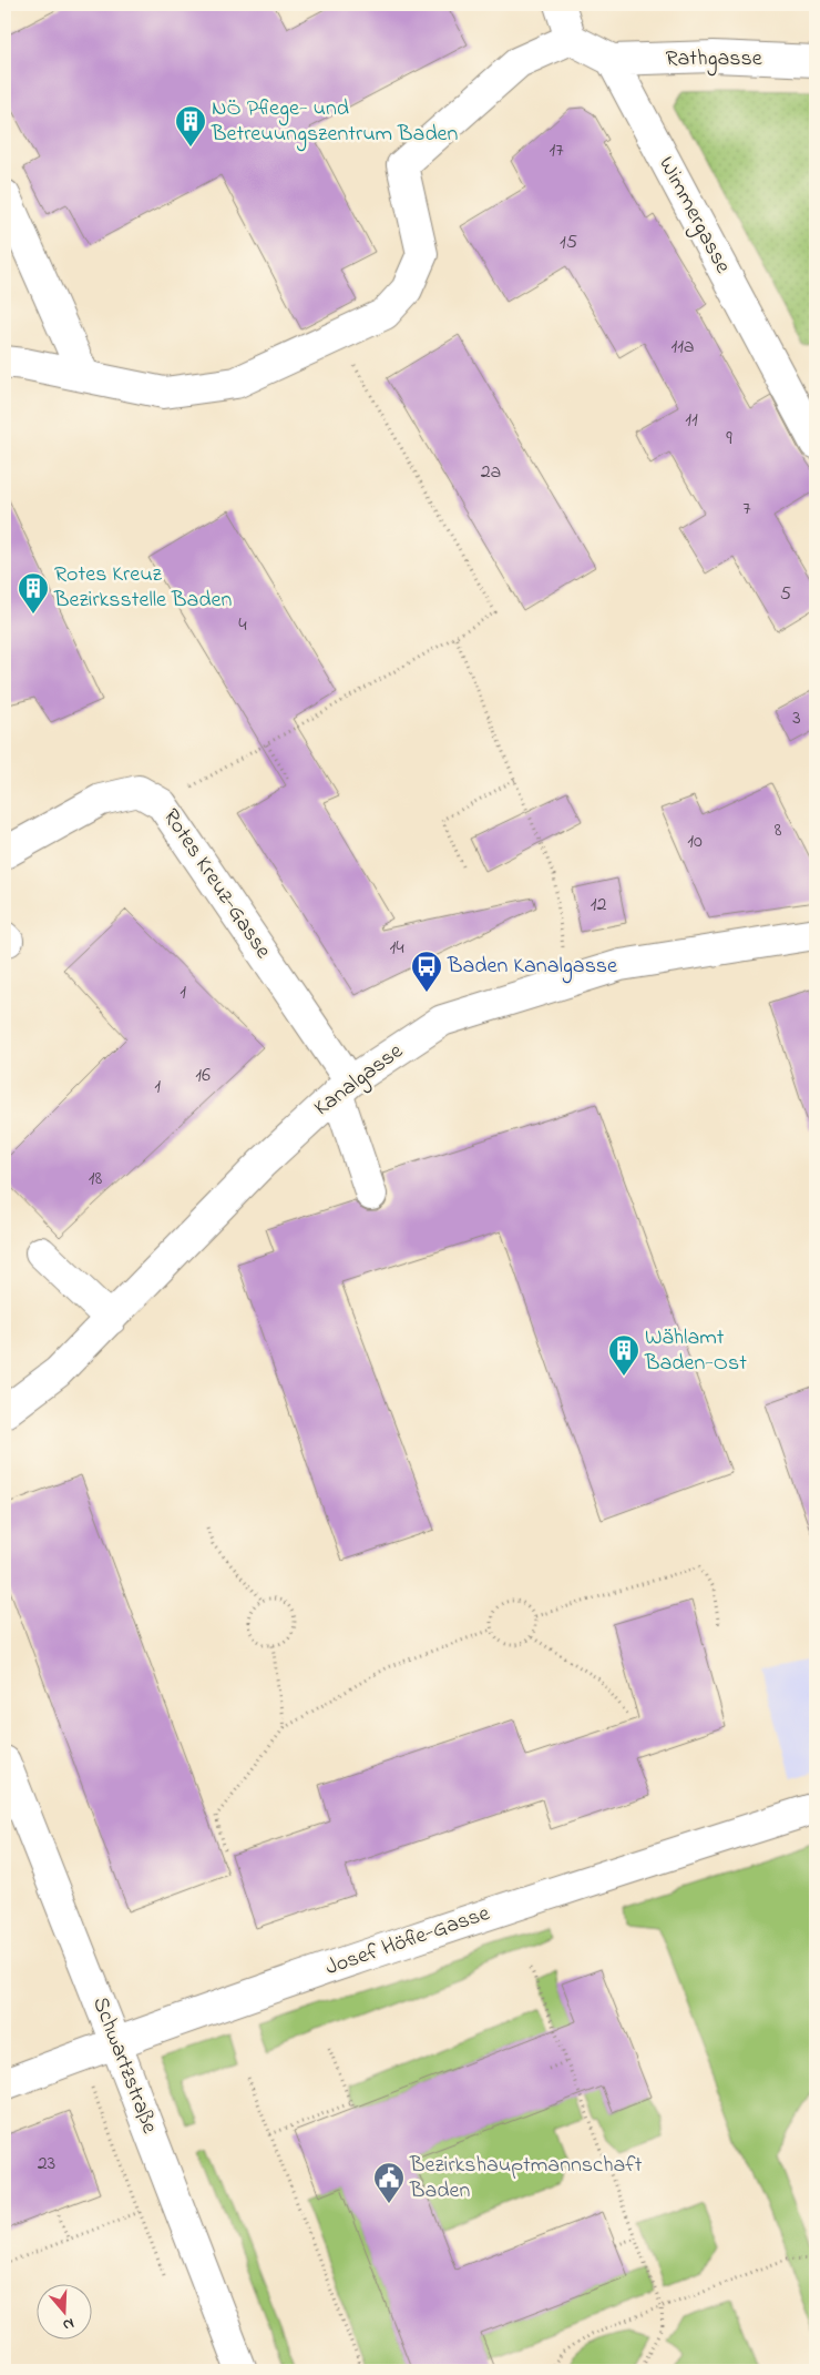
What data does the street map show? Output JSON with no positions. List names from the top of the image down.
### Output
{
  "streets": {
    "street": [
      "Rathgasse",
      "Wimmergasse",
      "Rotes Kreuz-Gasse",
      "Kanalgasse",
      "Josef Höfle-Gasse",
      "Schwartzstraße"
    ]
  },
  "crossings": [
    ["Rathgasse", "Wimmergasse"],
    ["Rotes Kreuz-Gasse", "Kanalgasse"],
    ["Josef Höfle-Gasse", "Schwartzstraße"]
  ],
  "places": {
    "building": ["NÖ Pflege- und Betreuungszentrum Baden", "Rotes Kreuz Bezirksstelle Baden", "Wählamt Baden-Ost"],
    "bus stop": ["Baden Kanalgasse"],
    "public building": ["Bezirkshauptmannschaft Baden"]
  },
  "house_numbers": [
    "17",
    "15",
    "11a",
    "11",
    "9",
    "2a",
    "7",
    "5",
    "4",
    "3",
    "8",
    "10",
    "12",
    "14",
    "1",
    "16",
    "1",
    "18",
    "23"
  ],
  "north": "bottom"
}
